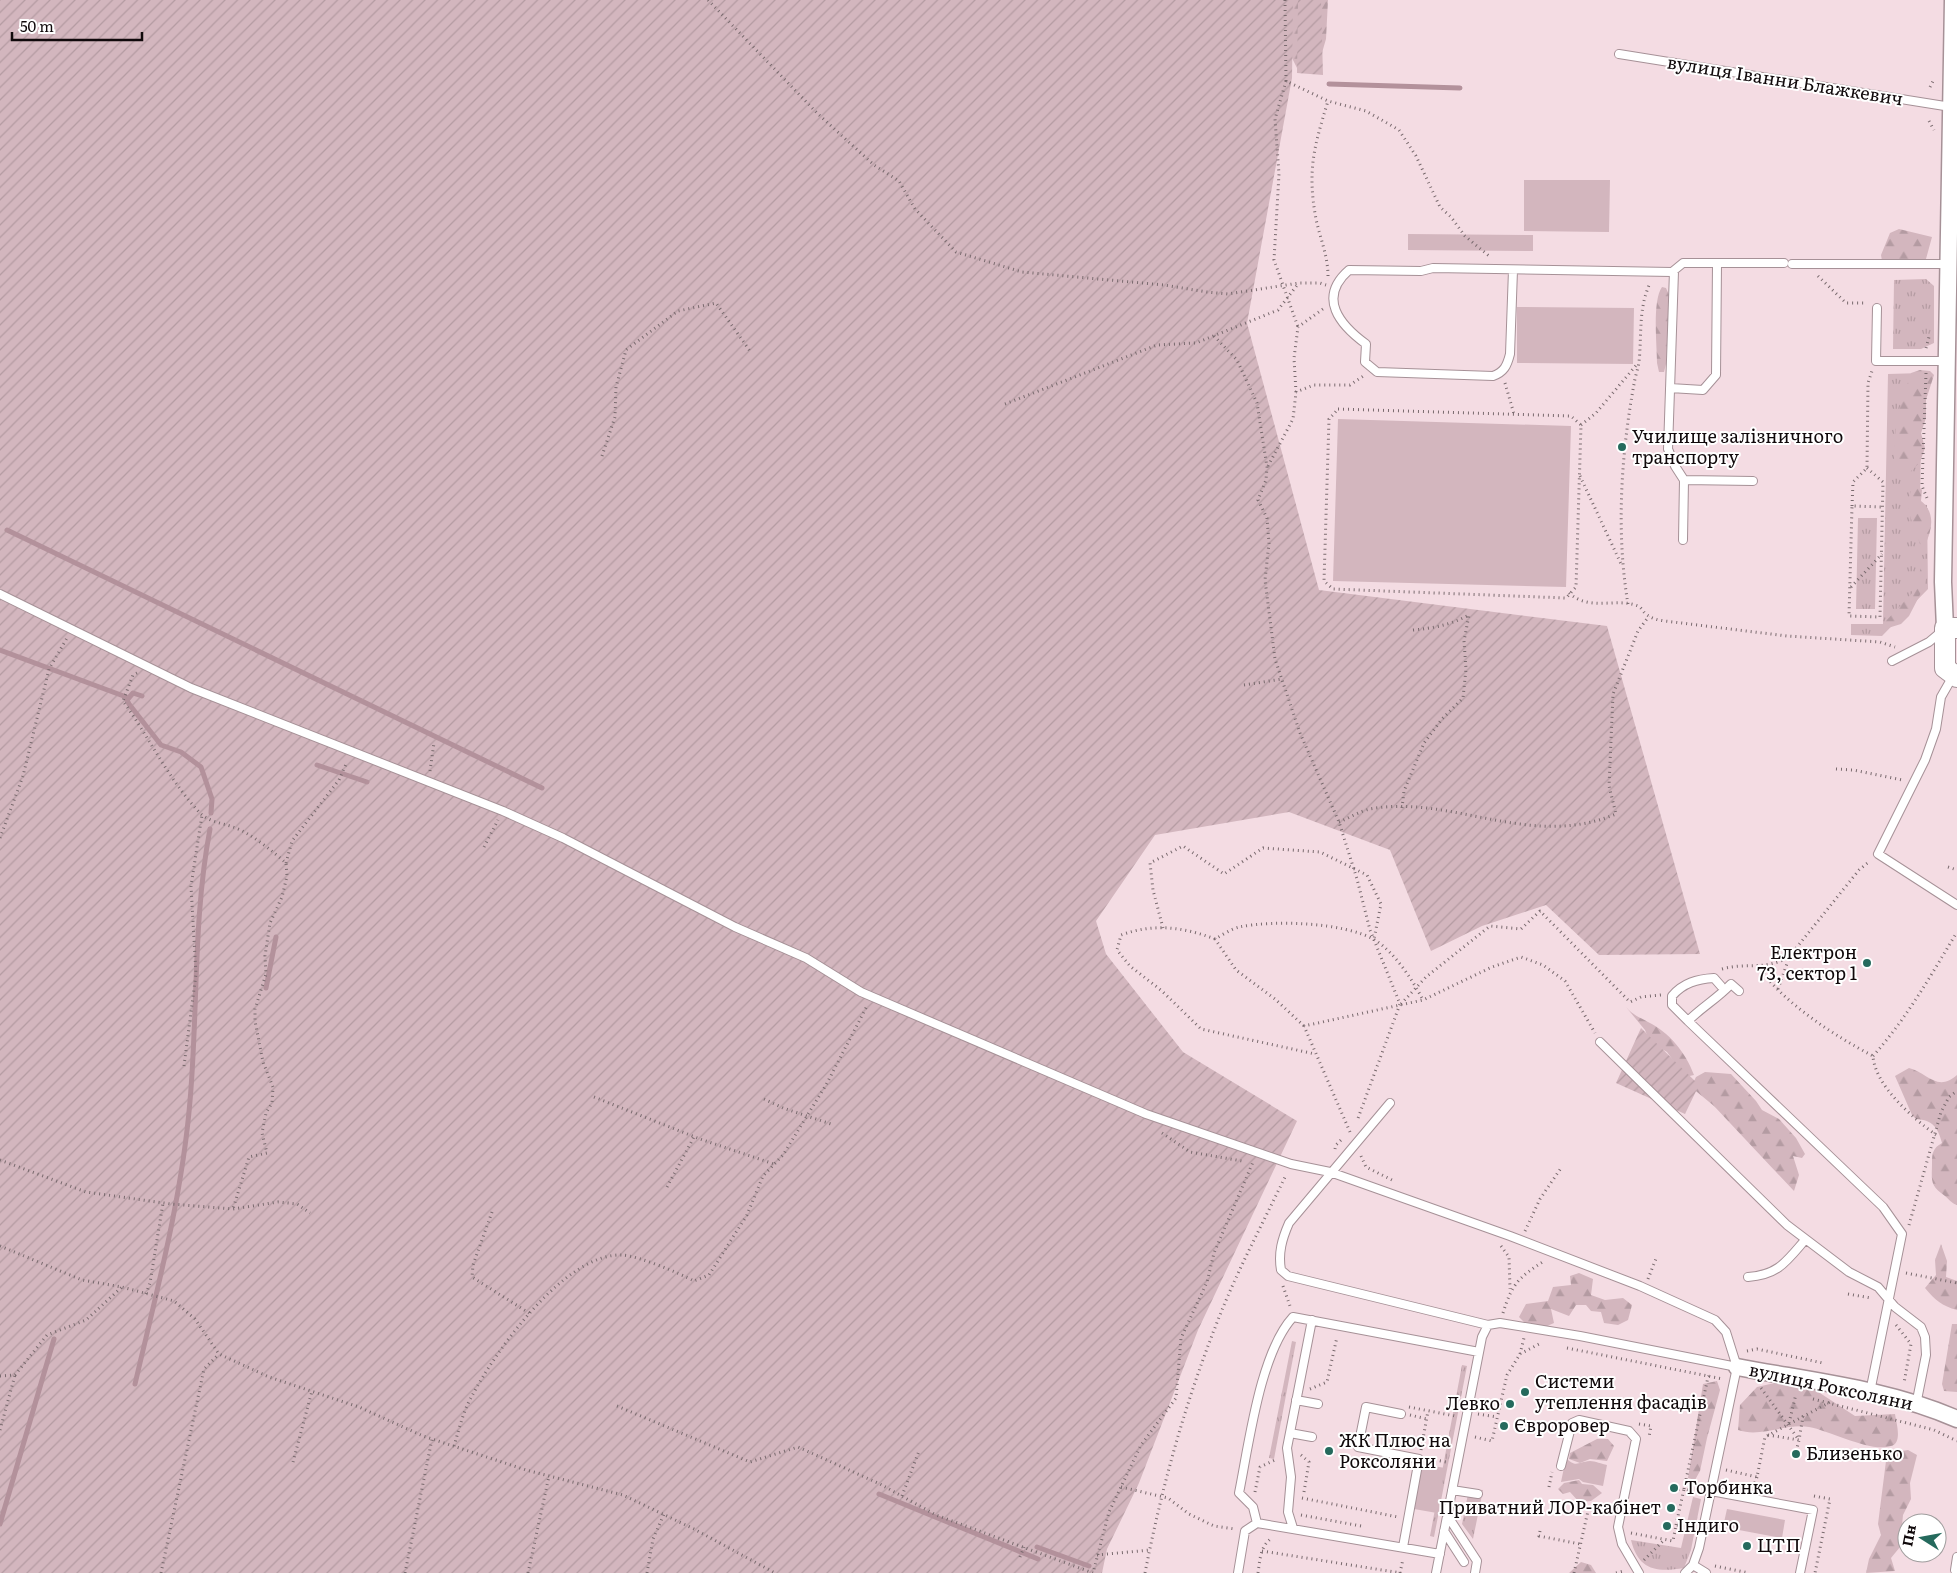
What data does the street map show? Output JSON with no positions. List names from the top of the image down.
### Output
{
  "streets": {
    "street": ["вулиця Роксоляни"],
    "lane": ["вулиця Іванни Блажкевич"]
  },
  "places": [
    "Училище залізничного транспорту",
    "Електрон 73, сектор 1",
    "Системи утеплення фасадів",
    "Левко",
    "Євроровер",
    "ЖК Плюс на Роксоляни",
    "Близенько",
    "Торбинка",
    "Приватний ЛОР-кабінет",
    "Індиго",
    "ЦТП"
  ],
  "scale_bar": "50 m",
  "north": "left"
}
